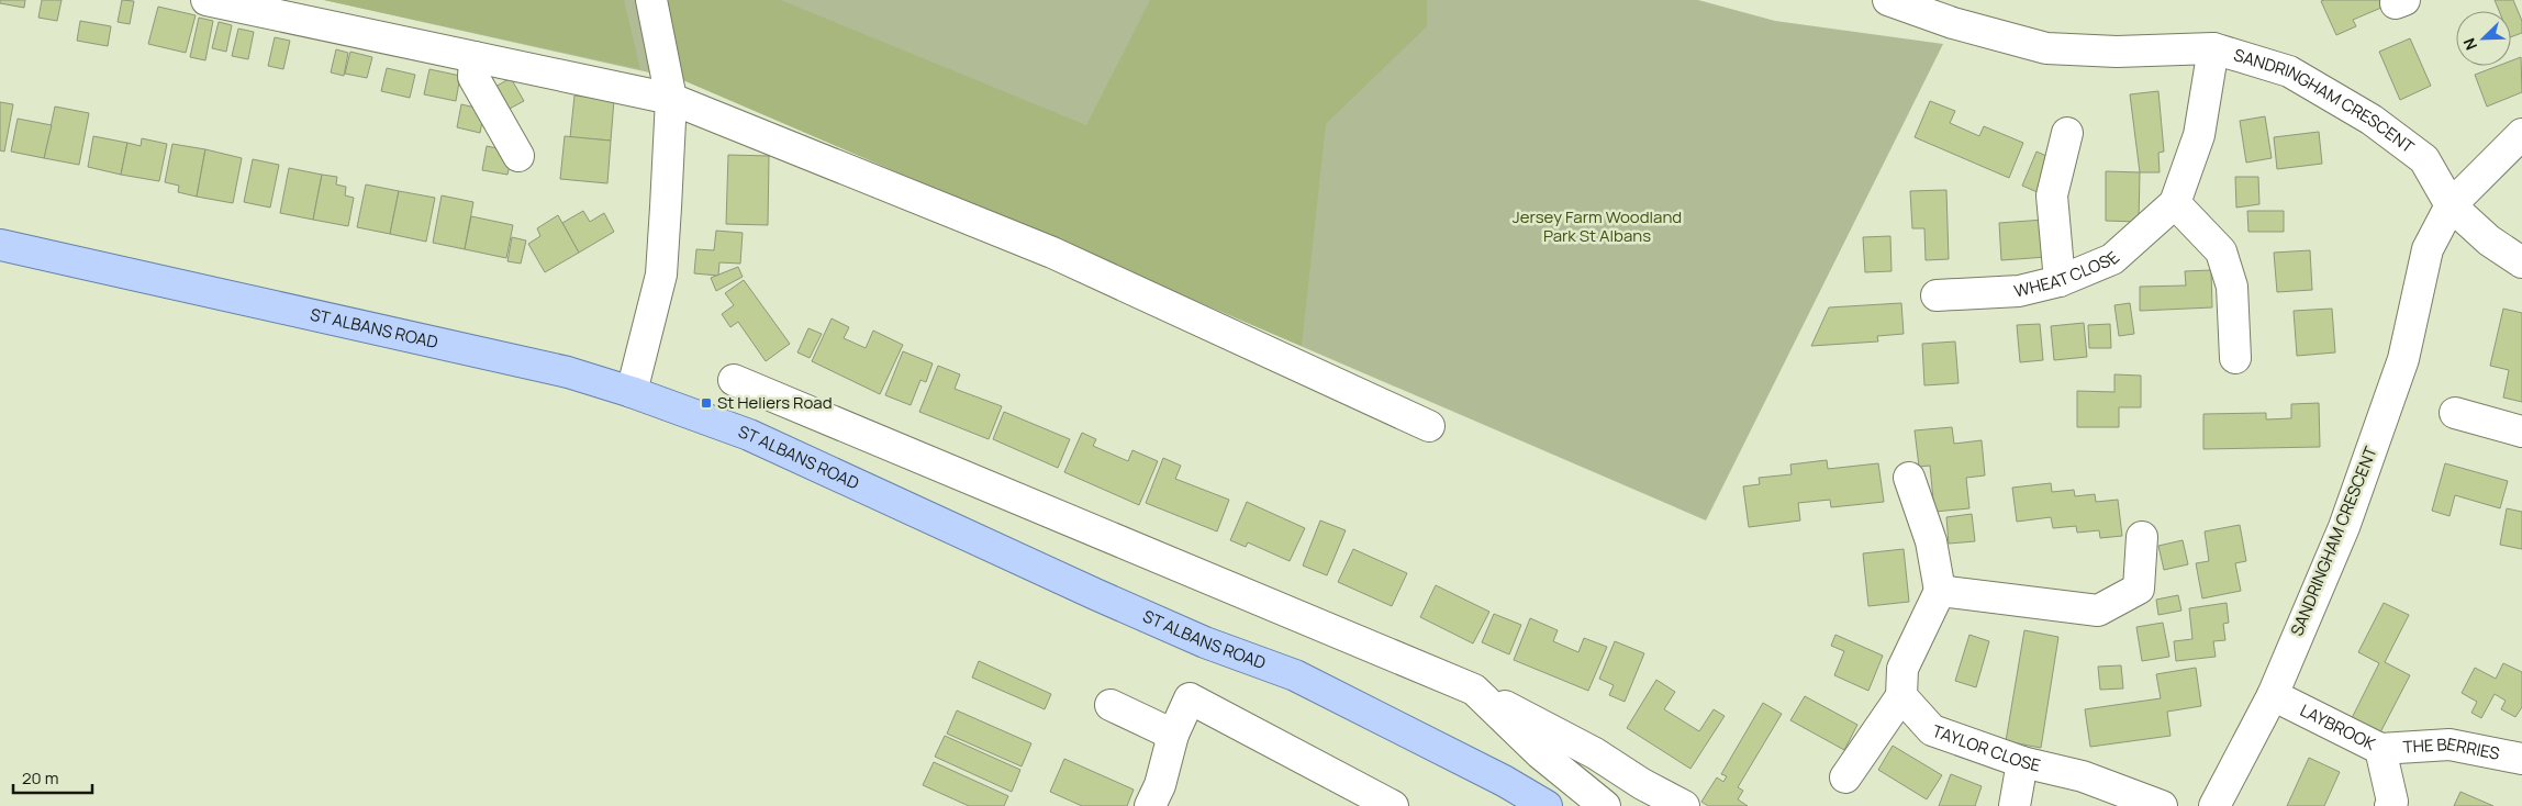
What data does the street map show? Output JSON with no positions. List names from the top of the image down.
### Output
{
  "streets": {
    "main road": ["ST ALBANS ROAD"],
    "street": [
      "SANDRINGHAM CRESCENT",
      "WHEAT CLOSE",
      "LAYBROOK",
      "TAYLOR CLOSE",
      "THE BERRIES"
    ]
  },
  "crossings": [
    ["SANDRINGHAM CRESCENT", "WHEAT CLOSE"],
    ["SANDRINGHAM CRESCENT", "LAYBROOK"],
    ["LAYBROOK", "THE BERRIES"]
  ],
  "parks": ["Jersey Farm Woodland Park St Albans"],
  "places": {
    "transit": ["St Heliers Road"]
  },
  "scale_bar": "20 m",
  "north": "bottom left"
}
